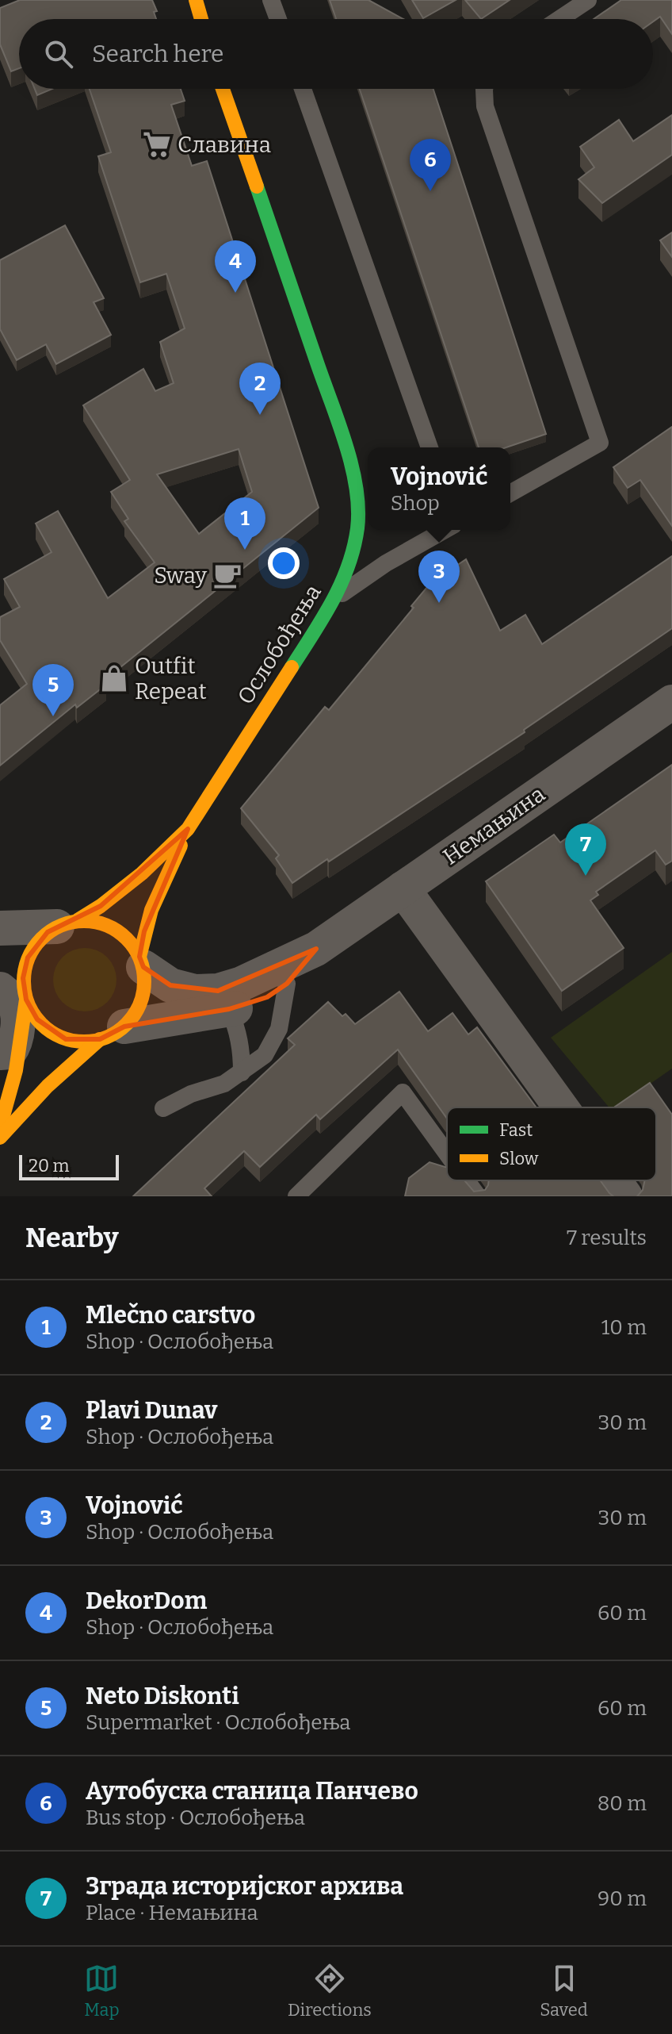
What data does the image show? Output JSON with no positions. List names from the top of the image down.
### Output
{
  "streets": {
    "street": ["Ослобођења", "Немањина"]
  },
  "places": {
    "supermarket": ["Славина"],
    "cafe": ["Sway"],
    "shop": ["Outfit Repeat"]
  },
  "legend": ["Fast", "Slow"],
  "scale_bar": "20 m",
  "page": {
    "search": "Search here",
    "pins": [
      "6",
      "4",
      "2",
      "1",
      "3",
      "5",
      "7"
    ],
    "popup": ["Vojnović", "Shop"],
    "scale": "20 m",
    "heading": ["Nearby", "7 results"],
    "list": [
      {
        "mark": "1",
        "name": "Mlečno carstvo",
        "note": "Shop · Ослобођења",
        "value": "10 m"
      },
      {
        "mark": "2",
        "name": "Plavi Dunav",
        "note": "Shop · Ослобођења",
        "value": "30 m"
      },
      {
        "mark": "3",
        "name": "Vojnović",
        "note": "Shop · Ослобођења",
        "value": "30 m"
      },
      {
        "mark": "4",
        "name": "DekorDom",
        "note": "Shop · Ослобођења",
        "value": "60 m"
      },
      {
        "mark": "5",
        "name": "Neto Diskonti",
        "note": "Supermarket · Ослобођења",
        "value": "60 m"
      },
      {
        "mark": "6",
        "name": "Аутобуска станица Панчево",
        "note": "Bus stop · Ослобођења",
        "value": "80 m"
      },
      {
        "mark": "7",
        "name": "Зграда историјског архива",
        "note": "Place · Немањина",
        "value": "90 m"
      }
    ],
    "nav": ["Map", "Directions", "Saved"]
  }
}
